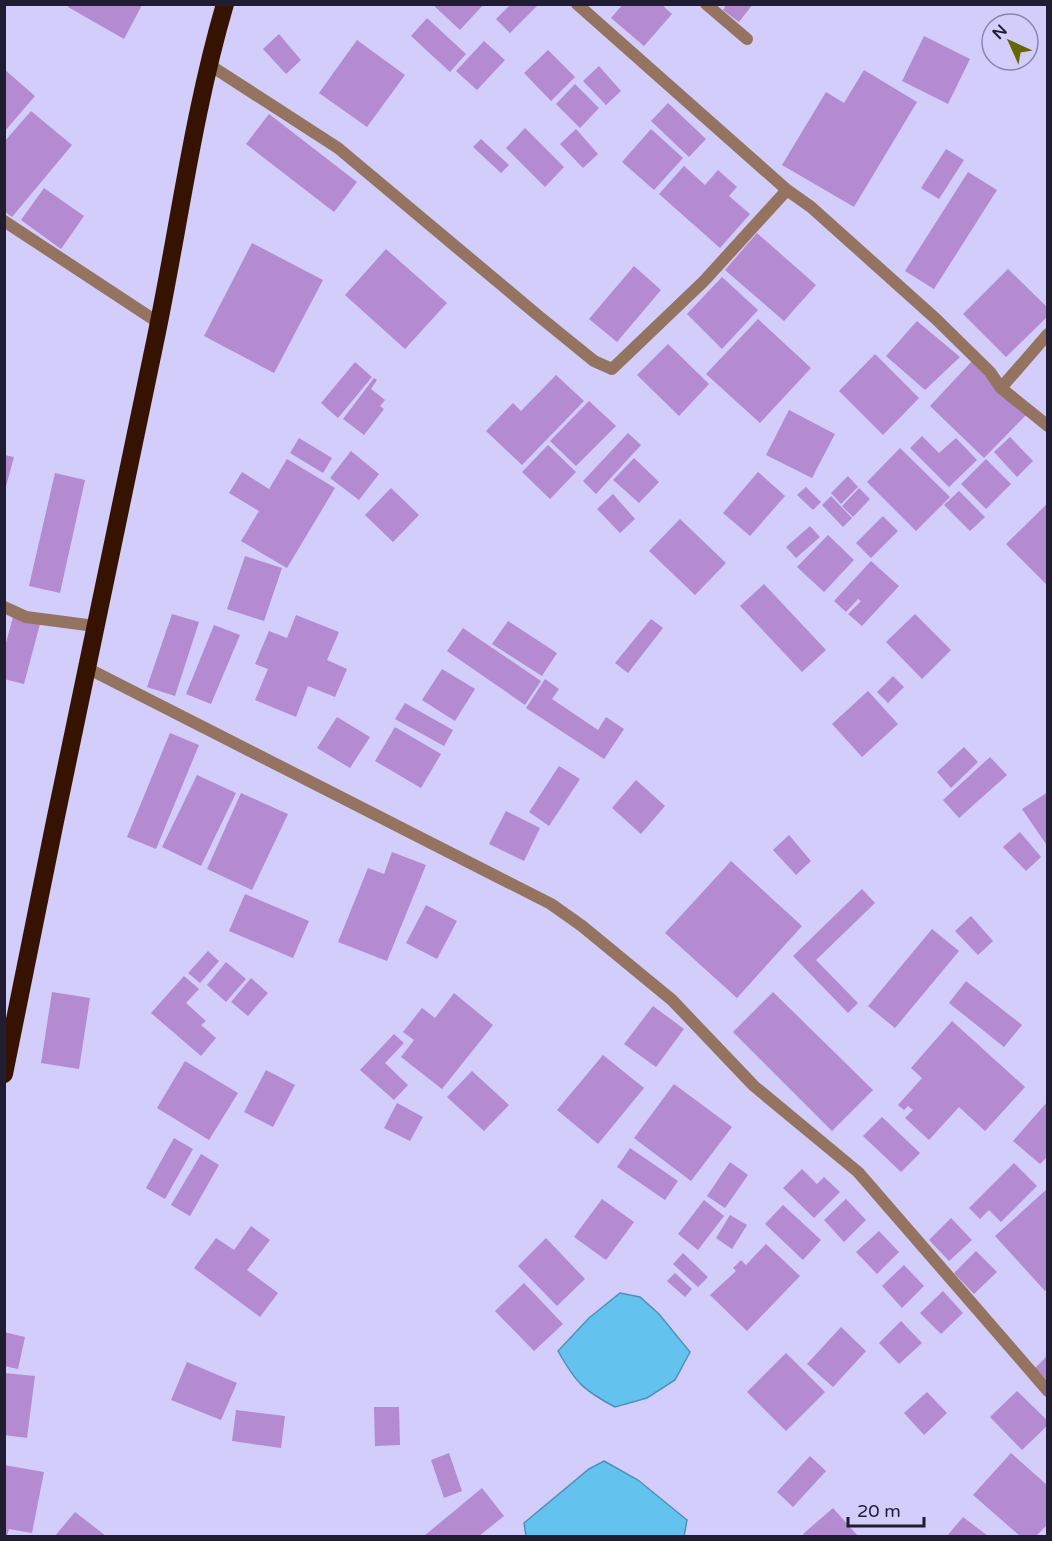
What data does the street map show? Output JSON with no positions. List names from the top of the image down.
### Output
{
  "scale_bar": "20 m",
  "north": "top left"
}
